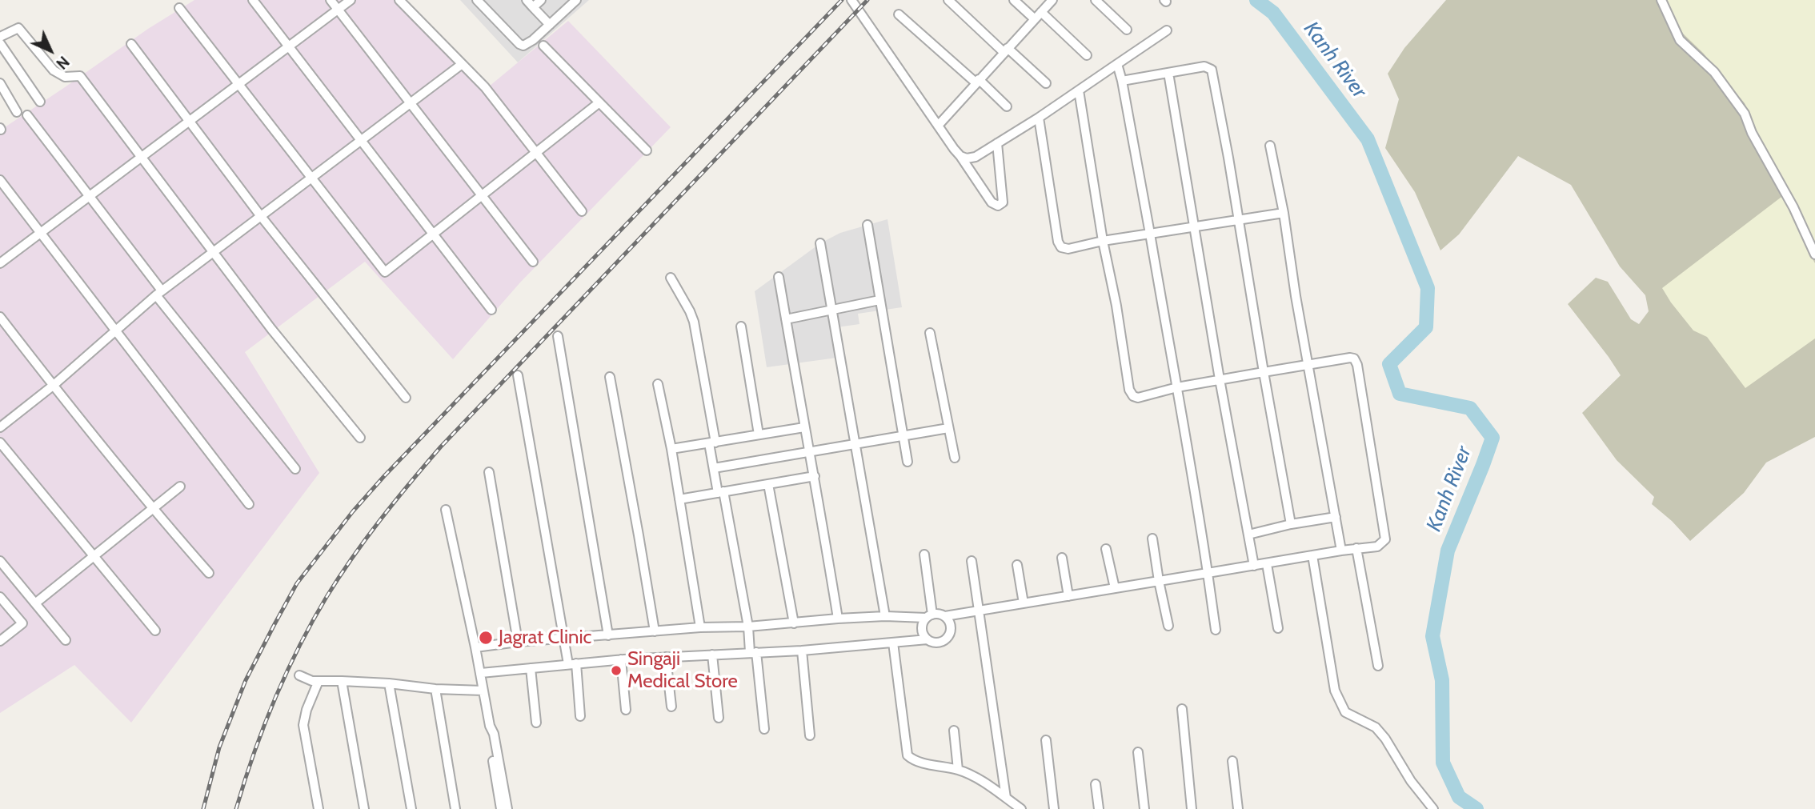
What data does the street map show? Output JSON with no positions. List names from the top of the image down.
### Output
{
  "water": ["Kanh River"],
  "places": ["Jagrat Clinic", "Singaji Medical Store"],
  "north": "bottom right"
}
